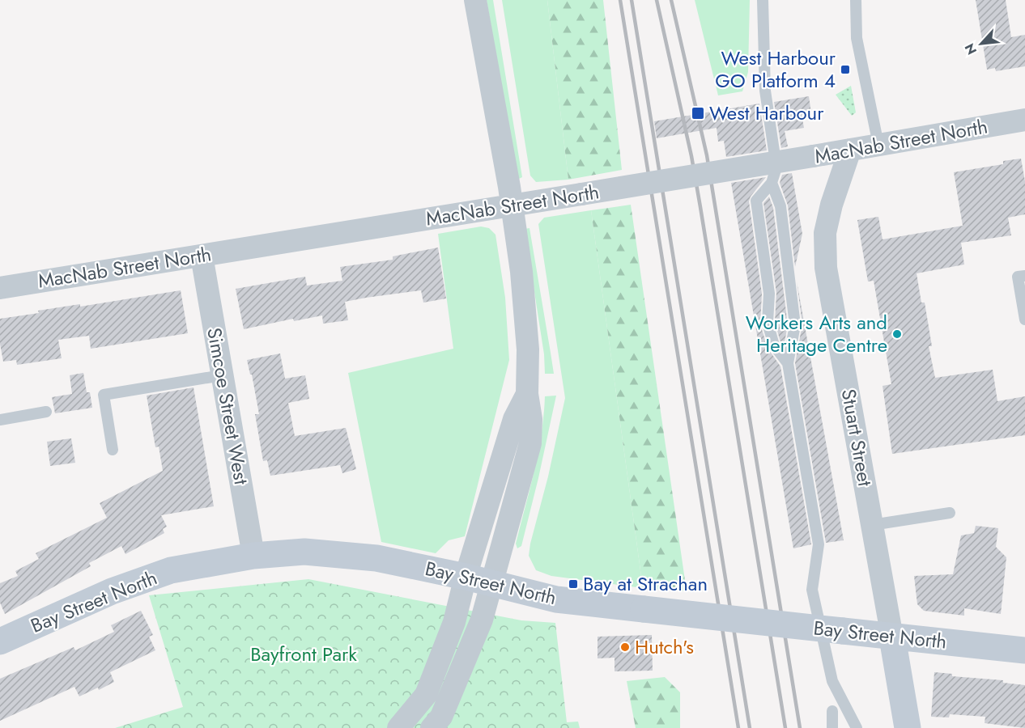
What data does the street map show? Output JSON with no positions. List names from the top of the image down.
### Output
{
  "streets": {
    "street": [
      "MacNab Street North",
      "Simcoe Street West",
      "Stuart Street",
      "Bay Street North"
    ]
  },
  "crossings": [
    ["MacNab Street North", "Simcoe Street West"],
    ["MacNab Street North", "Stuart Street"],
    ["Simcoe Street West", "Bay Street North"],
    ["Stuart Street", "Bay Street North"]
  ],
  "parks": ["Bayfront Park"],
  "places": {
    "transit": ["West Harbour GO Platform 4", "West Harbour", "Bay at Strachan"],
    "other": ["Workers Arts and Heritage Centre", "Hutch's"]
  },
  "north": "bottom left"
}
